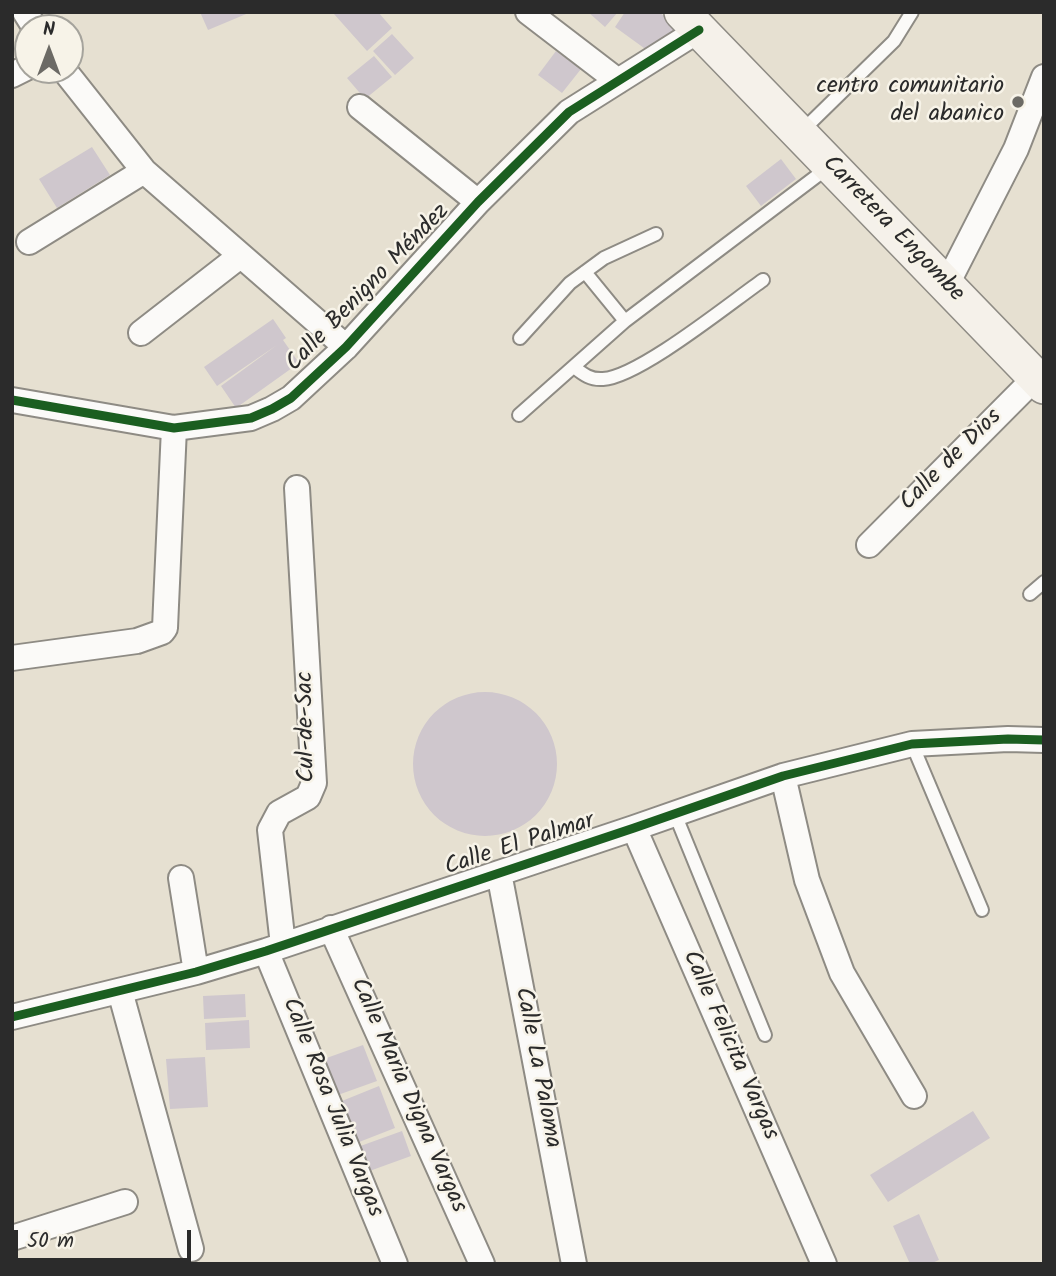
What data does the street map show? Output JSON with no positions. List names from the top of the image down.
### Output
{
  "streets": {
    "street": [
      "Carretera Engombe",
      "Calle Benigno Méndez",
      "Calle de Dios",
      "Cul-de-Sac",
      "Calle El Palmar",
      "Calle Felicita Vargas",
      "Calle La Paloma",
      "Calle Maria Digna Vargas",
      "Calle Rosa Julia Vargas"
    ]
  },
  "crossings": [
    ["Carretera Engombe", "Calle Benigno Méndez"],
    ["Carretera Engombe", "Calle de Dios"],
    ["Cul-de-Sac", "Calle El Palmar"],
    ["Cul-de-Sac", "Calle Rosa Julia Vargas"],
    ["Calle El Palmar", "Calle Felicita Vargas"],
    ["Calle El Palmar", "Calle La Paloma"],
    ["Calle El Palmar", "Calle Maria Digna Vargas"],
    ["Calle El Palmar", "Calle Rosa Julia Vargas"]
  ],
  "places": ["centro comunitario del abanico"],
  "scale_bar": "50 m",
  "north": "top"
}
